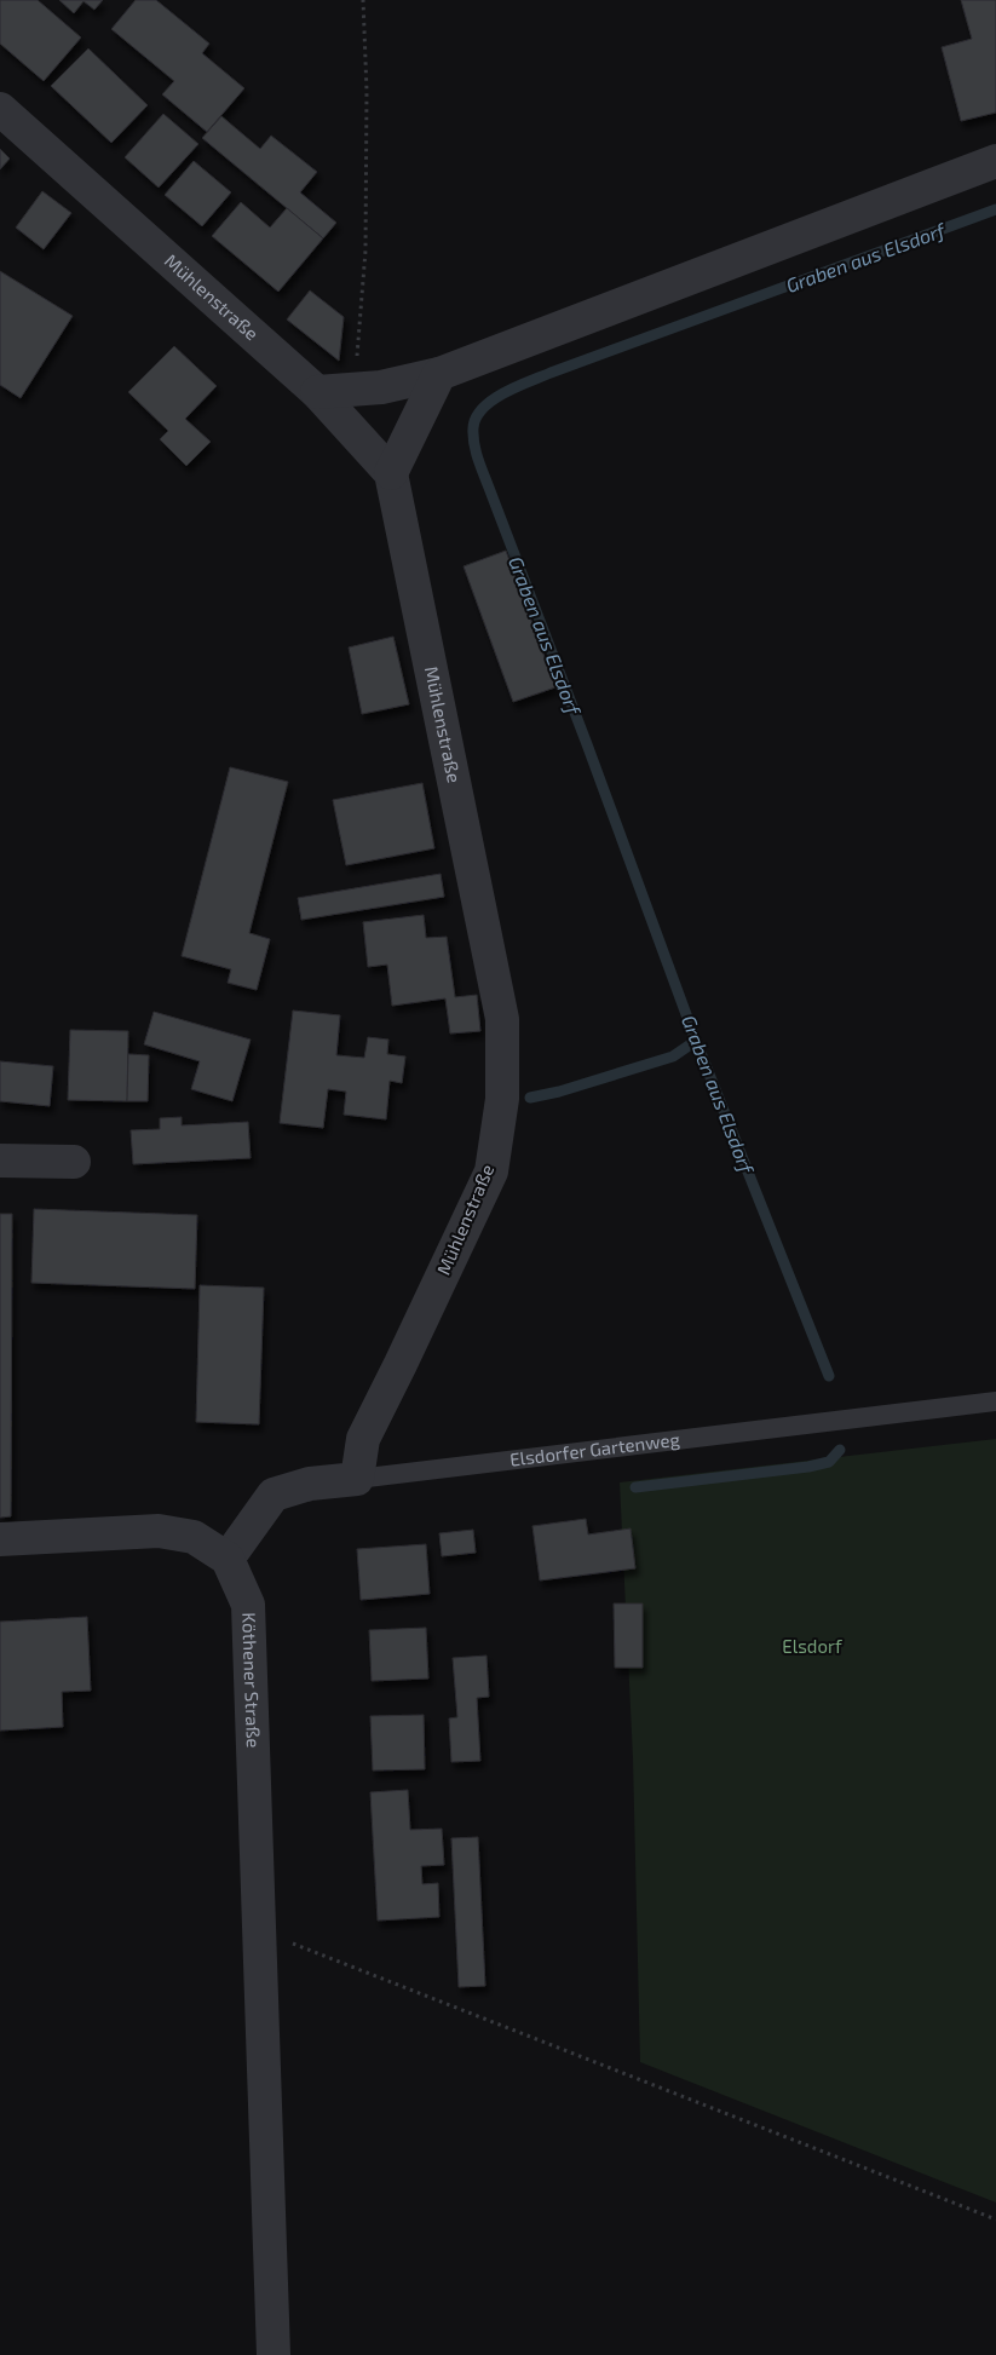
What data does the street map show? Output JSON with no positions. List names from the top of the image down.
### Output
{
  "streets": {
    "street": ["Mühlenstraße", "Elsdorfer Gartenweg", "Köthener Straße"]
  },
  "crossings": [
    ["Mühlenstraße", "Elsdorfer Gartenweg"],
    ["Elsdorfer Gartenweg", "Köthener Straße"]
  ],
  "water": ["Graben aus Elsdorf"],
  "parks": ["Elsdorf"]
}
